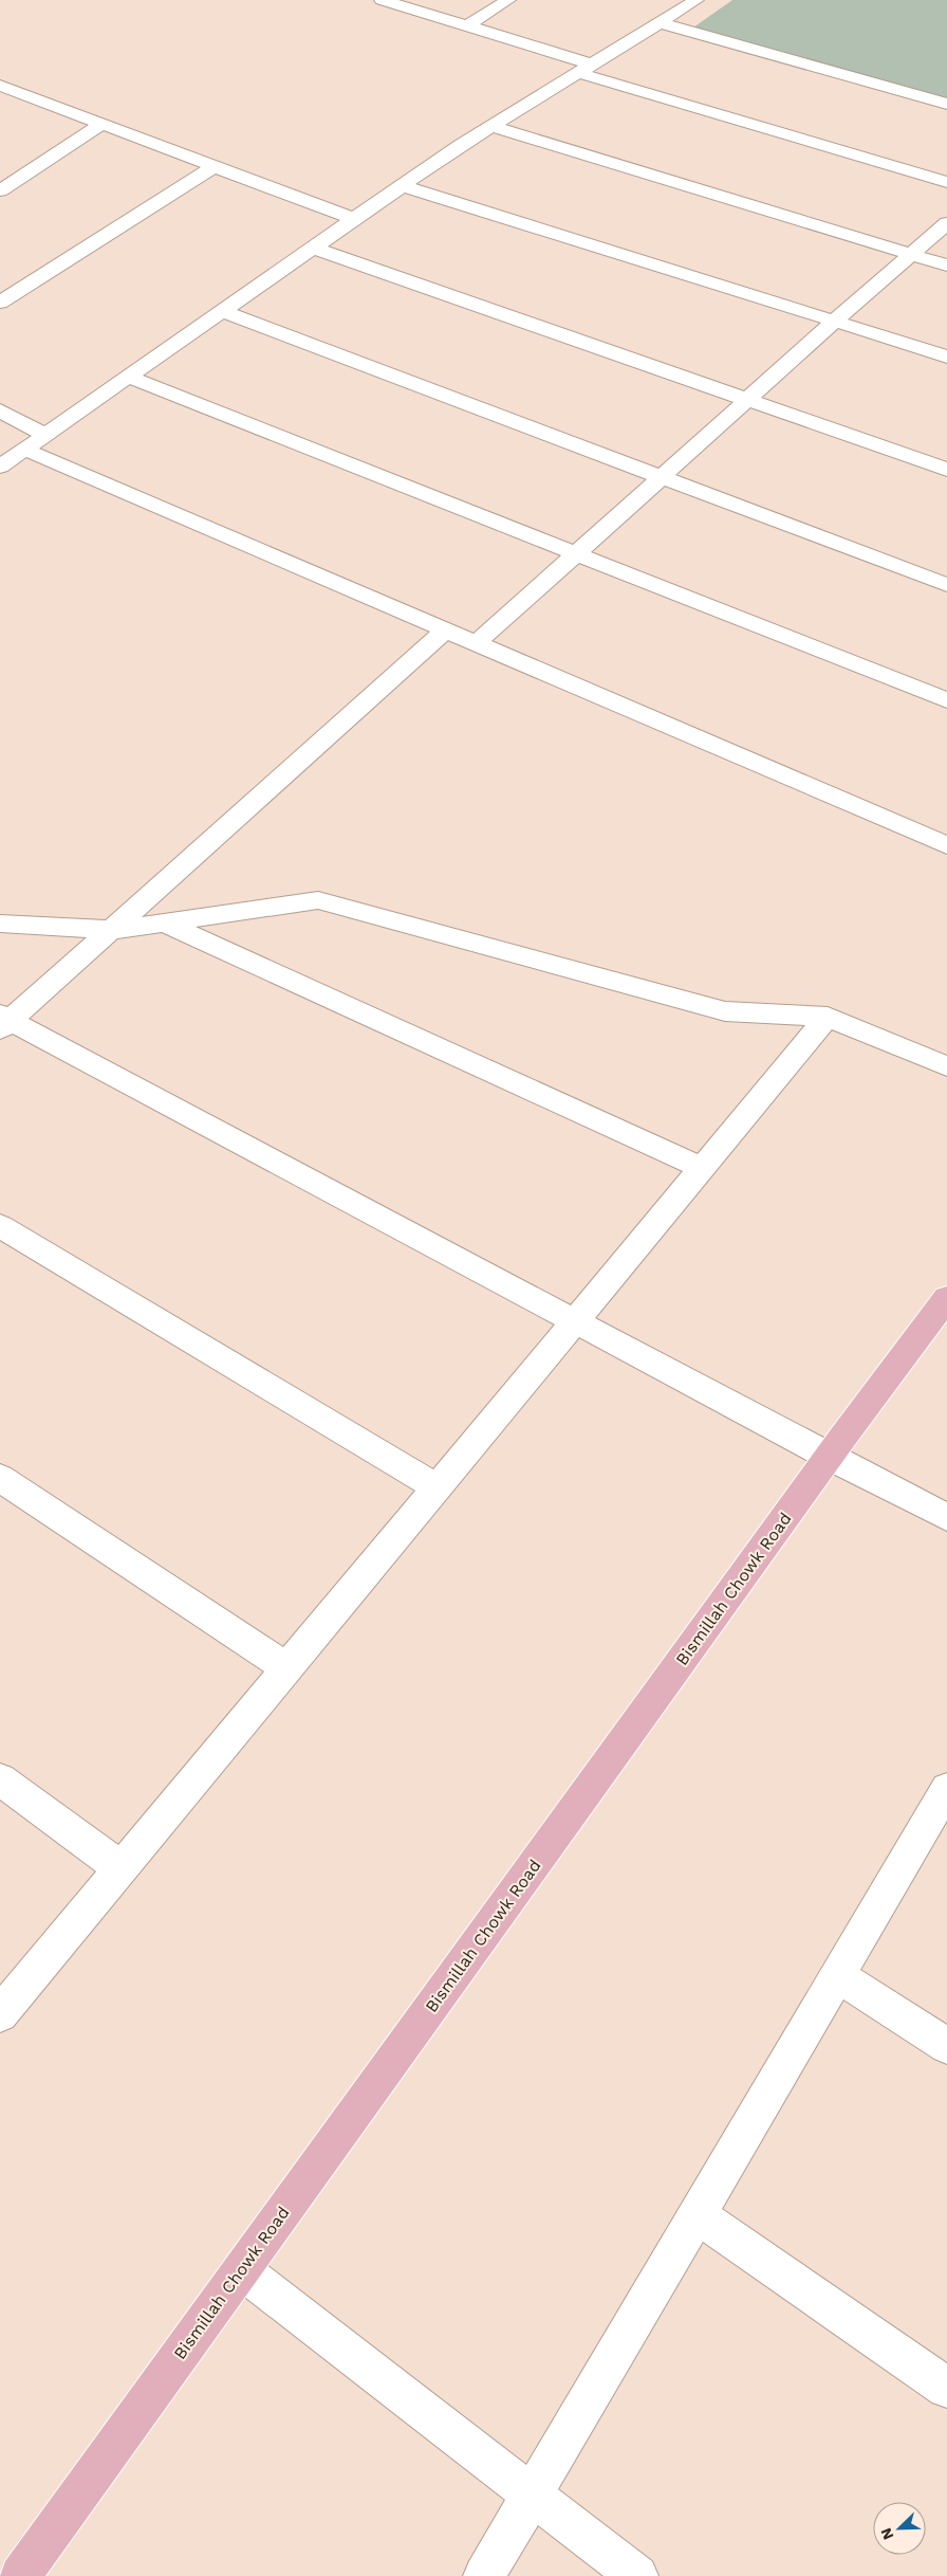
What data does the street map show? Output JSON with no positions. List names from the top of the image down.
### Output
{
  "streets": {
    "main road": ["Bismillah Chowk Road"]
  },
  "north": "bottom left"
}
